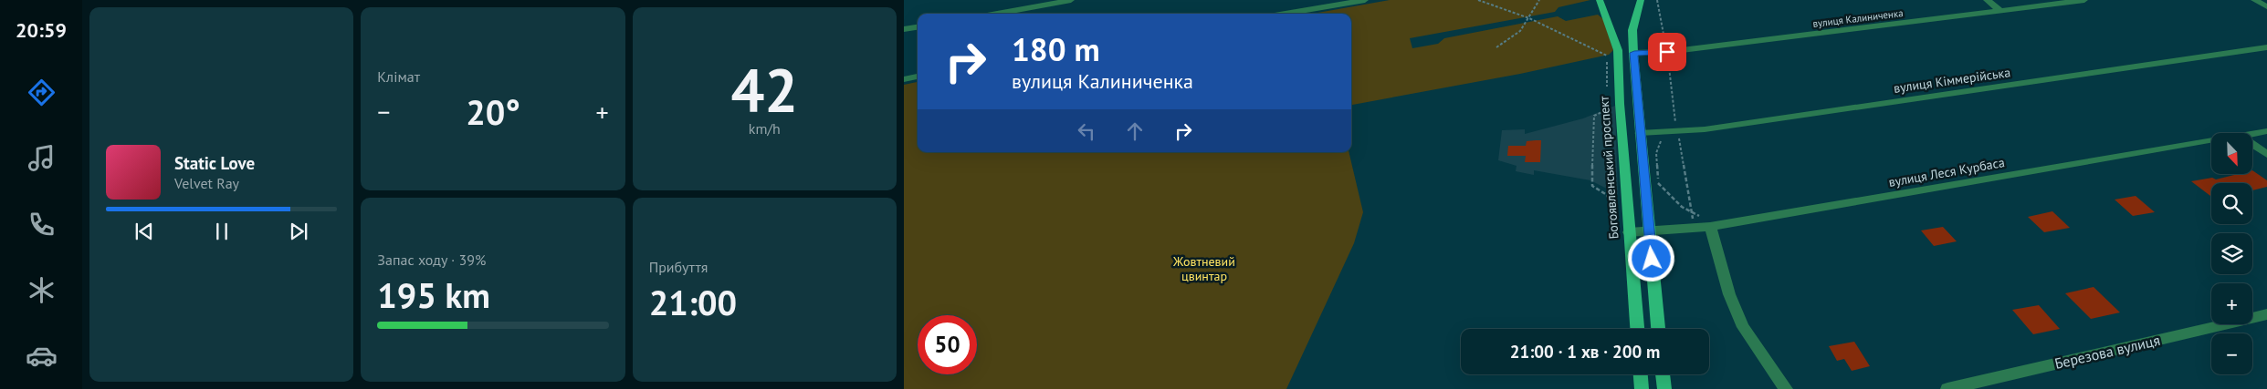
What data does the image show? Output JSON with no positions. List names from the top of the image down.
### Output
{
  "streets": {
    "main road": ["Богоявленський проспект"],
    "street": [
      "вулиця Калиниченка",
      "вулиця Кіммерійська",
      "вулиця Леся Курбаса",
      "Березова вулиця"
    ]
  },
  "crossings": [
    ["Богоявленський проспект", "вулиця Леся Курбаса"]
  ],
  "parks": ["Жовтневий цвинтар"],
  "north": "bottom right",
  "page": {
    "tabs": "20:59",
    "tile": [
      "Клімат",
      ["42", "km/h"],
      ["Запас ходу · 39%", "195 km"],
      ["Прибуття", "21:00"]
    ],
    "turn": ["180 m", "вулиця Калиниченка"],
    "heat": ["−", "20°", "+"],
    "map_buttons": ["+", "−"],
    "song": ["Static Love", "Velvet Ray"],
    "limit": "50",
    "trip": "21:00 · 1 хв · 200 m"
  }
}
